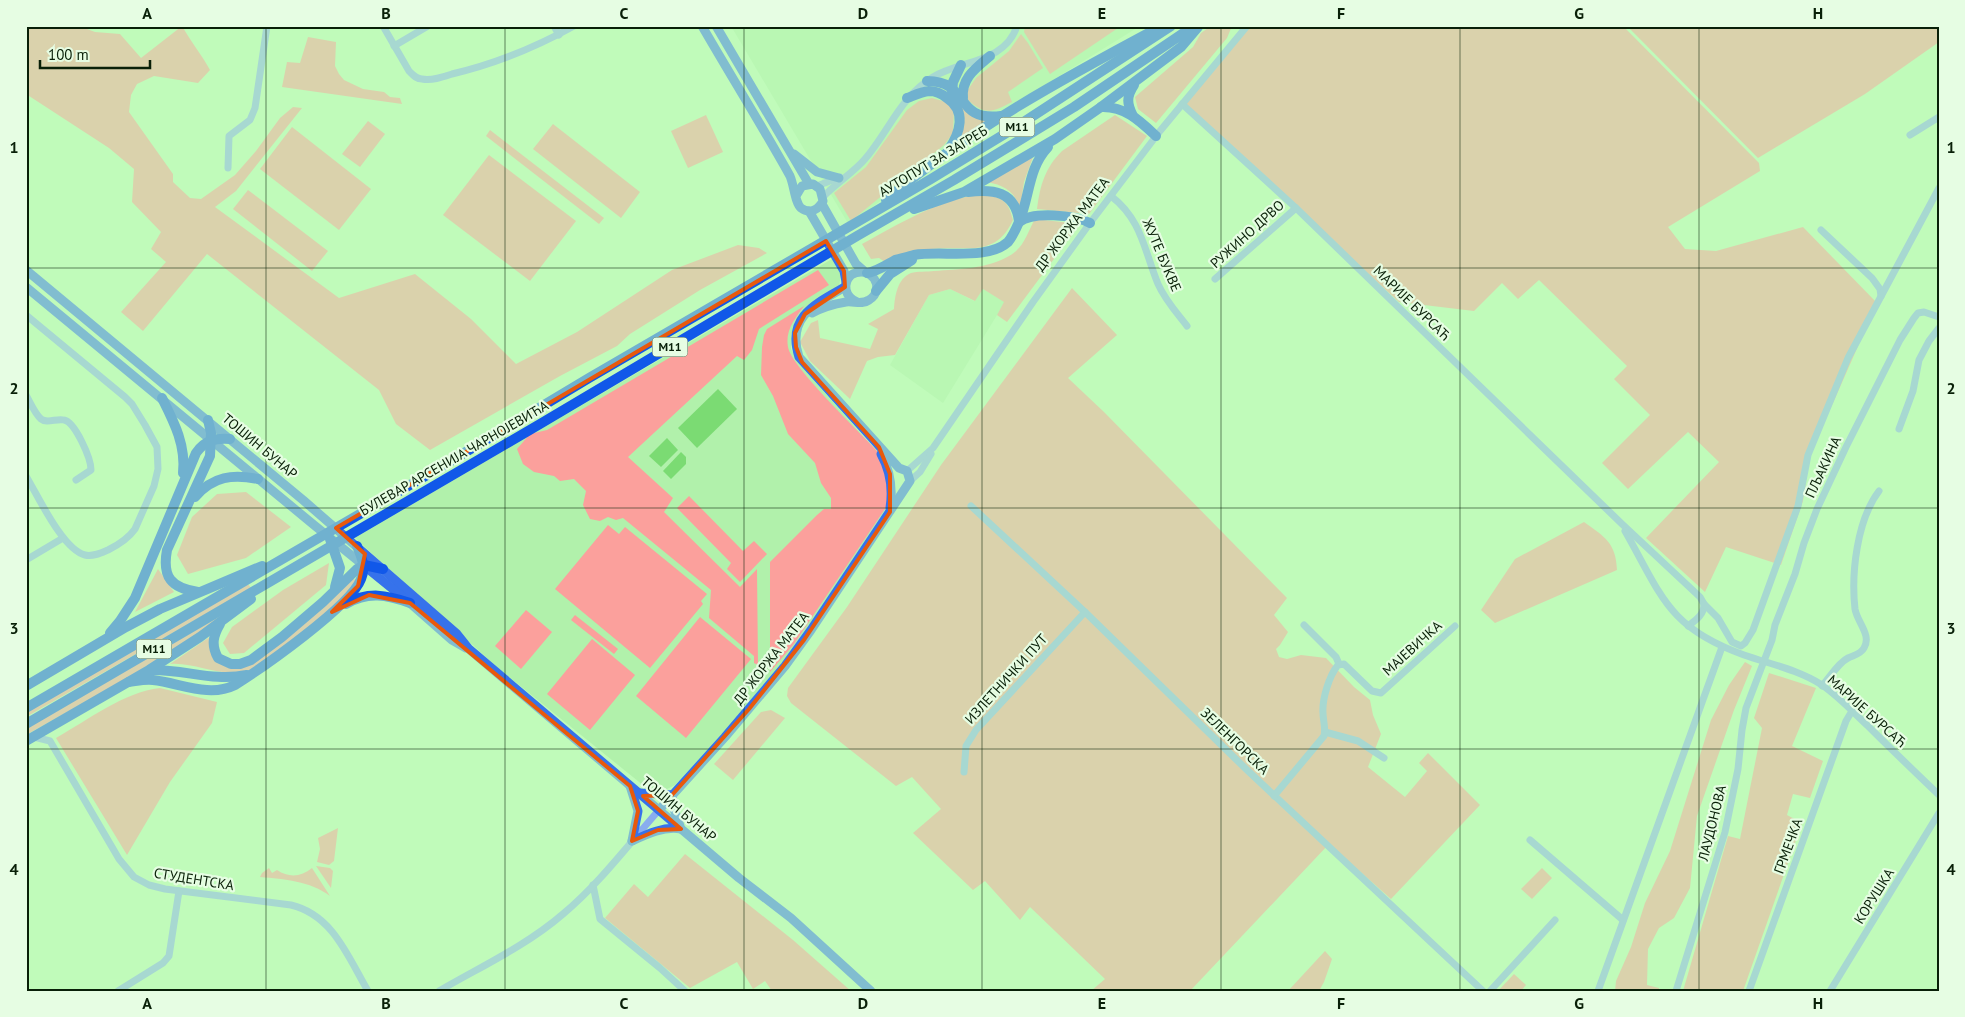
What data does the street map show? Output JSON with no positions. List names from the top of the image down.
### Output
{
  "streets": {
    "highway": ["M11", "АУТОПУТ ЗА ЗАГРЕБ", "БУЛЕВАР АРСЕНИЈА ЧАРНОЈЕВИЋА"],
    "main road": ["ДР ЖОРЖА МАТЕА", "ТОШИН БУНАР"],
    "street": [
      "РУЖИНО ДРВО",
      "ЖУТЕ БУКВЕ",
      "МАРИЈЕ БУРСАЋ",
      "ПЉАКИНА",
      "МАЈЕВИЧКА",
      "ИЗЛЕТНИЧКИ ПУТ",
      "ЗЕЛЕНГОРСКА",
      "ЛАУДОНОВА",
      "ГРМЕЧКА",
      "СТУДЕНТСКА",
      "КОРУШКА"
    ]
  },
  "crossings": [
    ["АУТОПУТ ЗА ЗАГРЕБ", "БУЛЕВАР АРСЕНИЈА ЧАРНОЈЕВИЋА"],
    ["ДР ЖОРЖА МАТЕА", "ЖУТЕ БУКВЕ"],
    ["ДР ЖОРЖА МАТЕА", "МАРИЈЕ БУРСАЋ"],
    ["ДР ЖОРЖА МАТЕА", "ТОШИН БУНАР"],
    ["РУЖИНО ДРВО", "МАРИЈЕ БУРСАЋ"],
    ["МАРИЈЕ БУРСАЋ", "ГРМЕЧКА"],
    ["ПЉАКИНА", "ЛАУДОНОВА"],
    ["ИЗЛЕТНИЧКИ ПУТ", "ЗЕЛЕНГОРСКА"]
  ],
  "scale_bar": "100 m",
  "grid": {
    "columns": [
      "A",
      "B",
      "C",
      "D",
      "E",
      "F",
      "G",
      "H"
    ],
    "rows": [
      "1",
      "2",
      "3",
      "4"
    ]
  }
}
